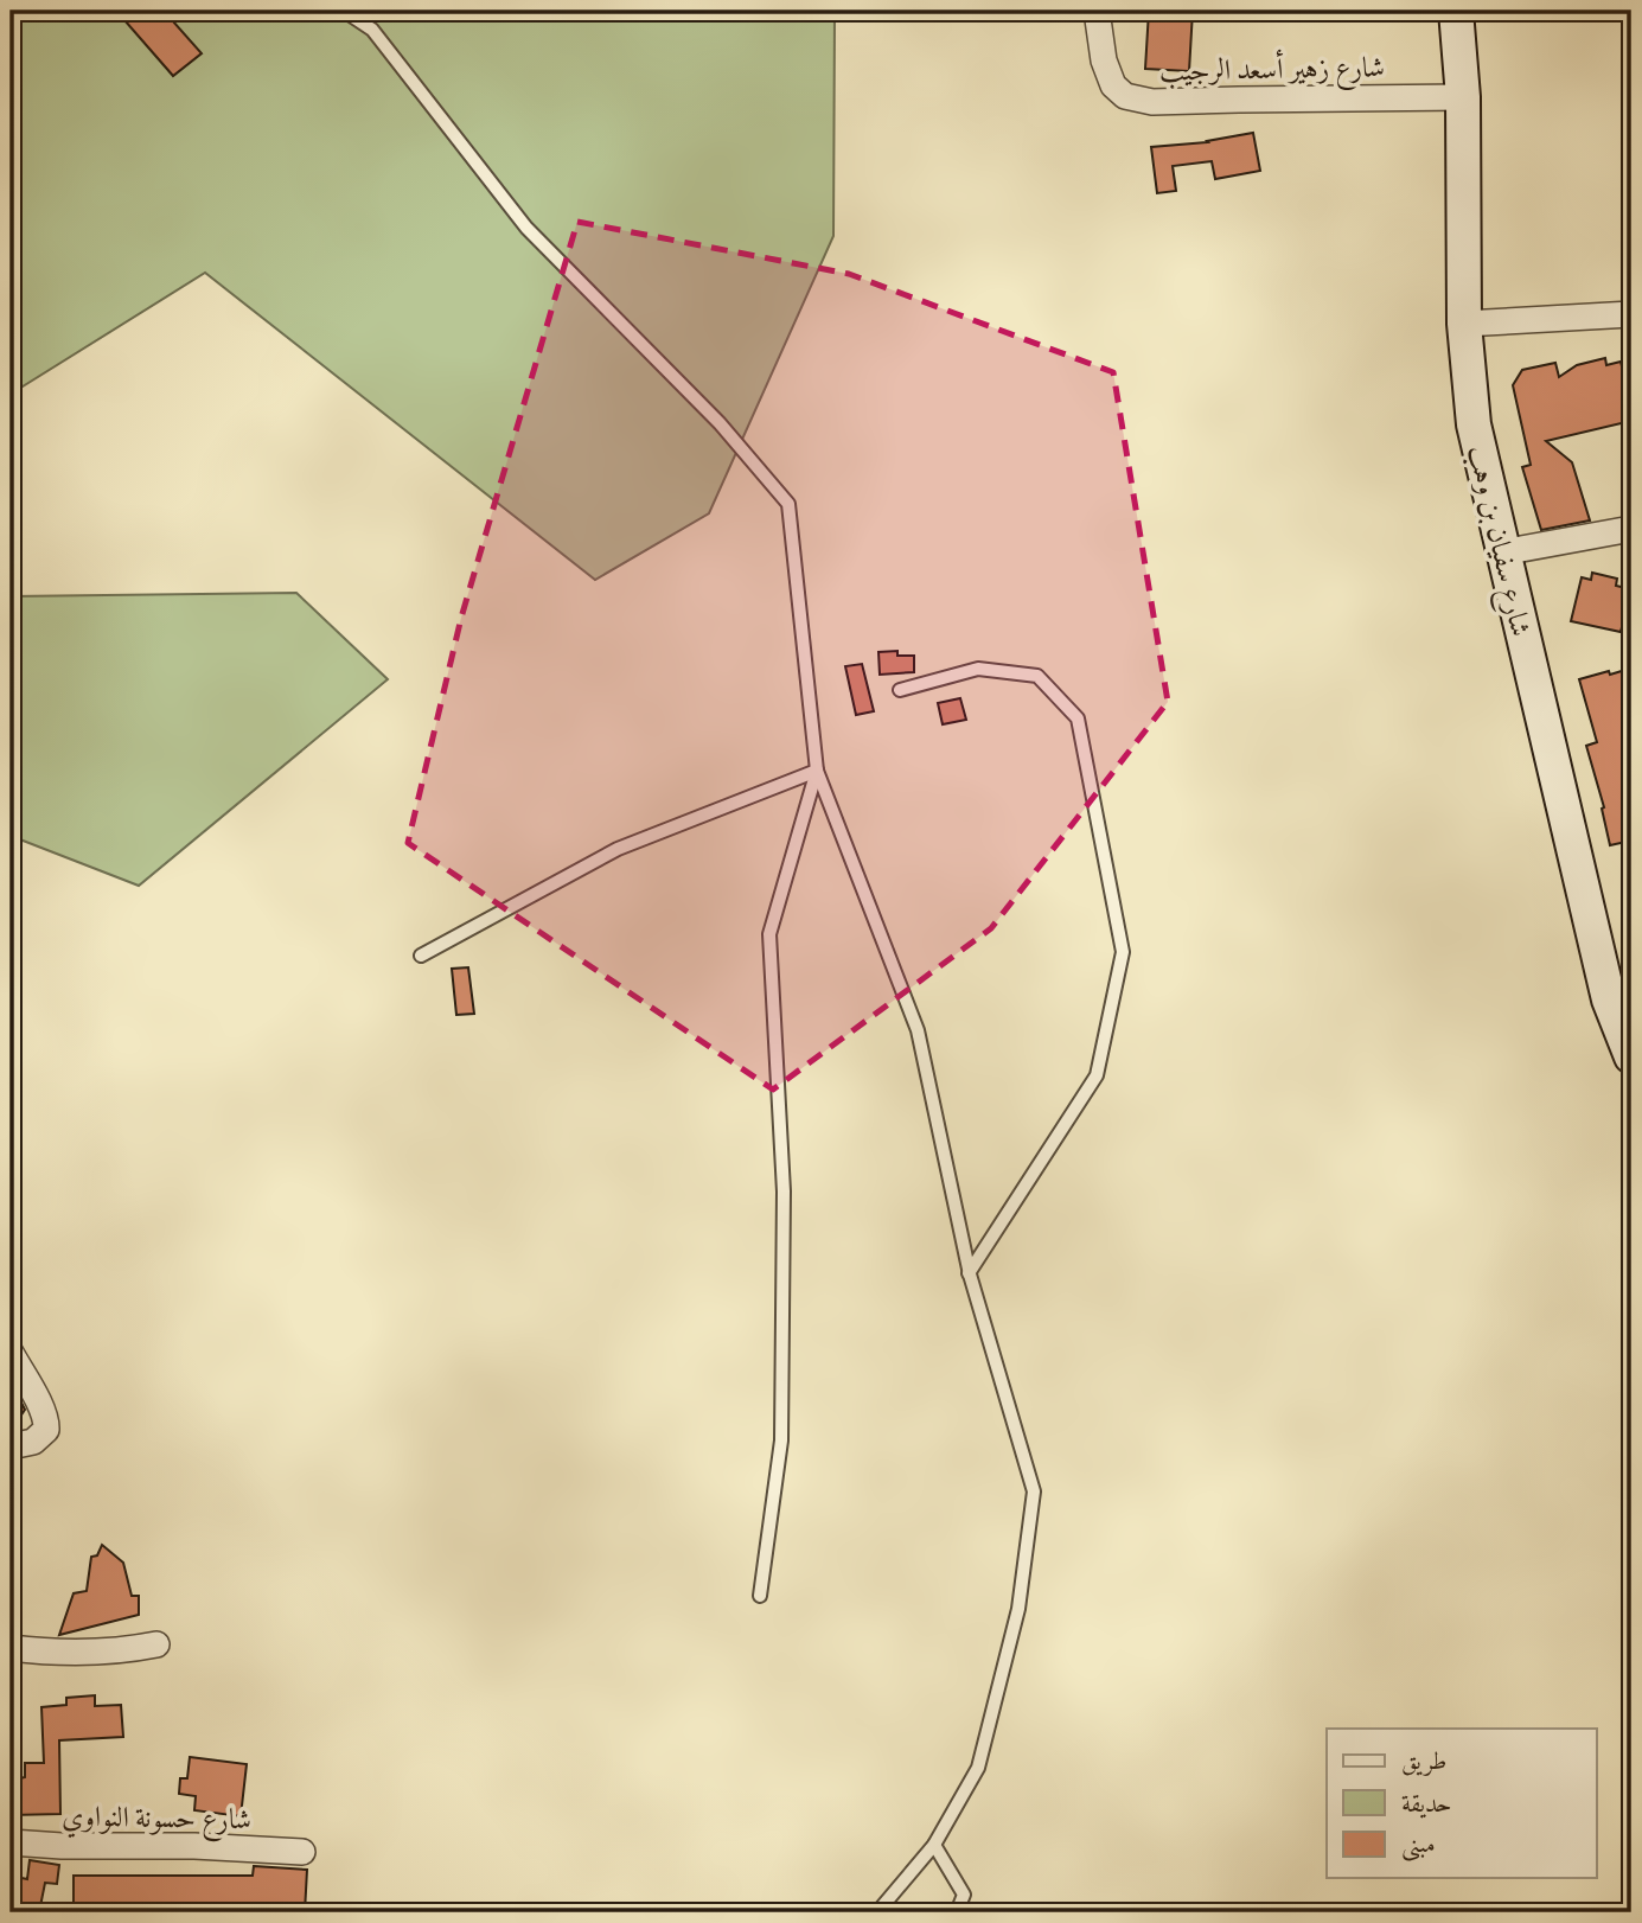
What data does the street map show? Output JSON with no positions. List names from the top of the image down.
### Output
{
  "streets": {
    "street": ["شارع زهير أسعد الرجيب", "شارع سفيان بن وهب", "شارع حسونة النواوي"]
  },
  "crossings": [
    ["شارع زهير أسعد الرجيب", "شارع سفيان بن وهب"]
  ],
  "legend": ["طريق", "حديقة", "مبنى"]
}
